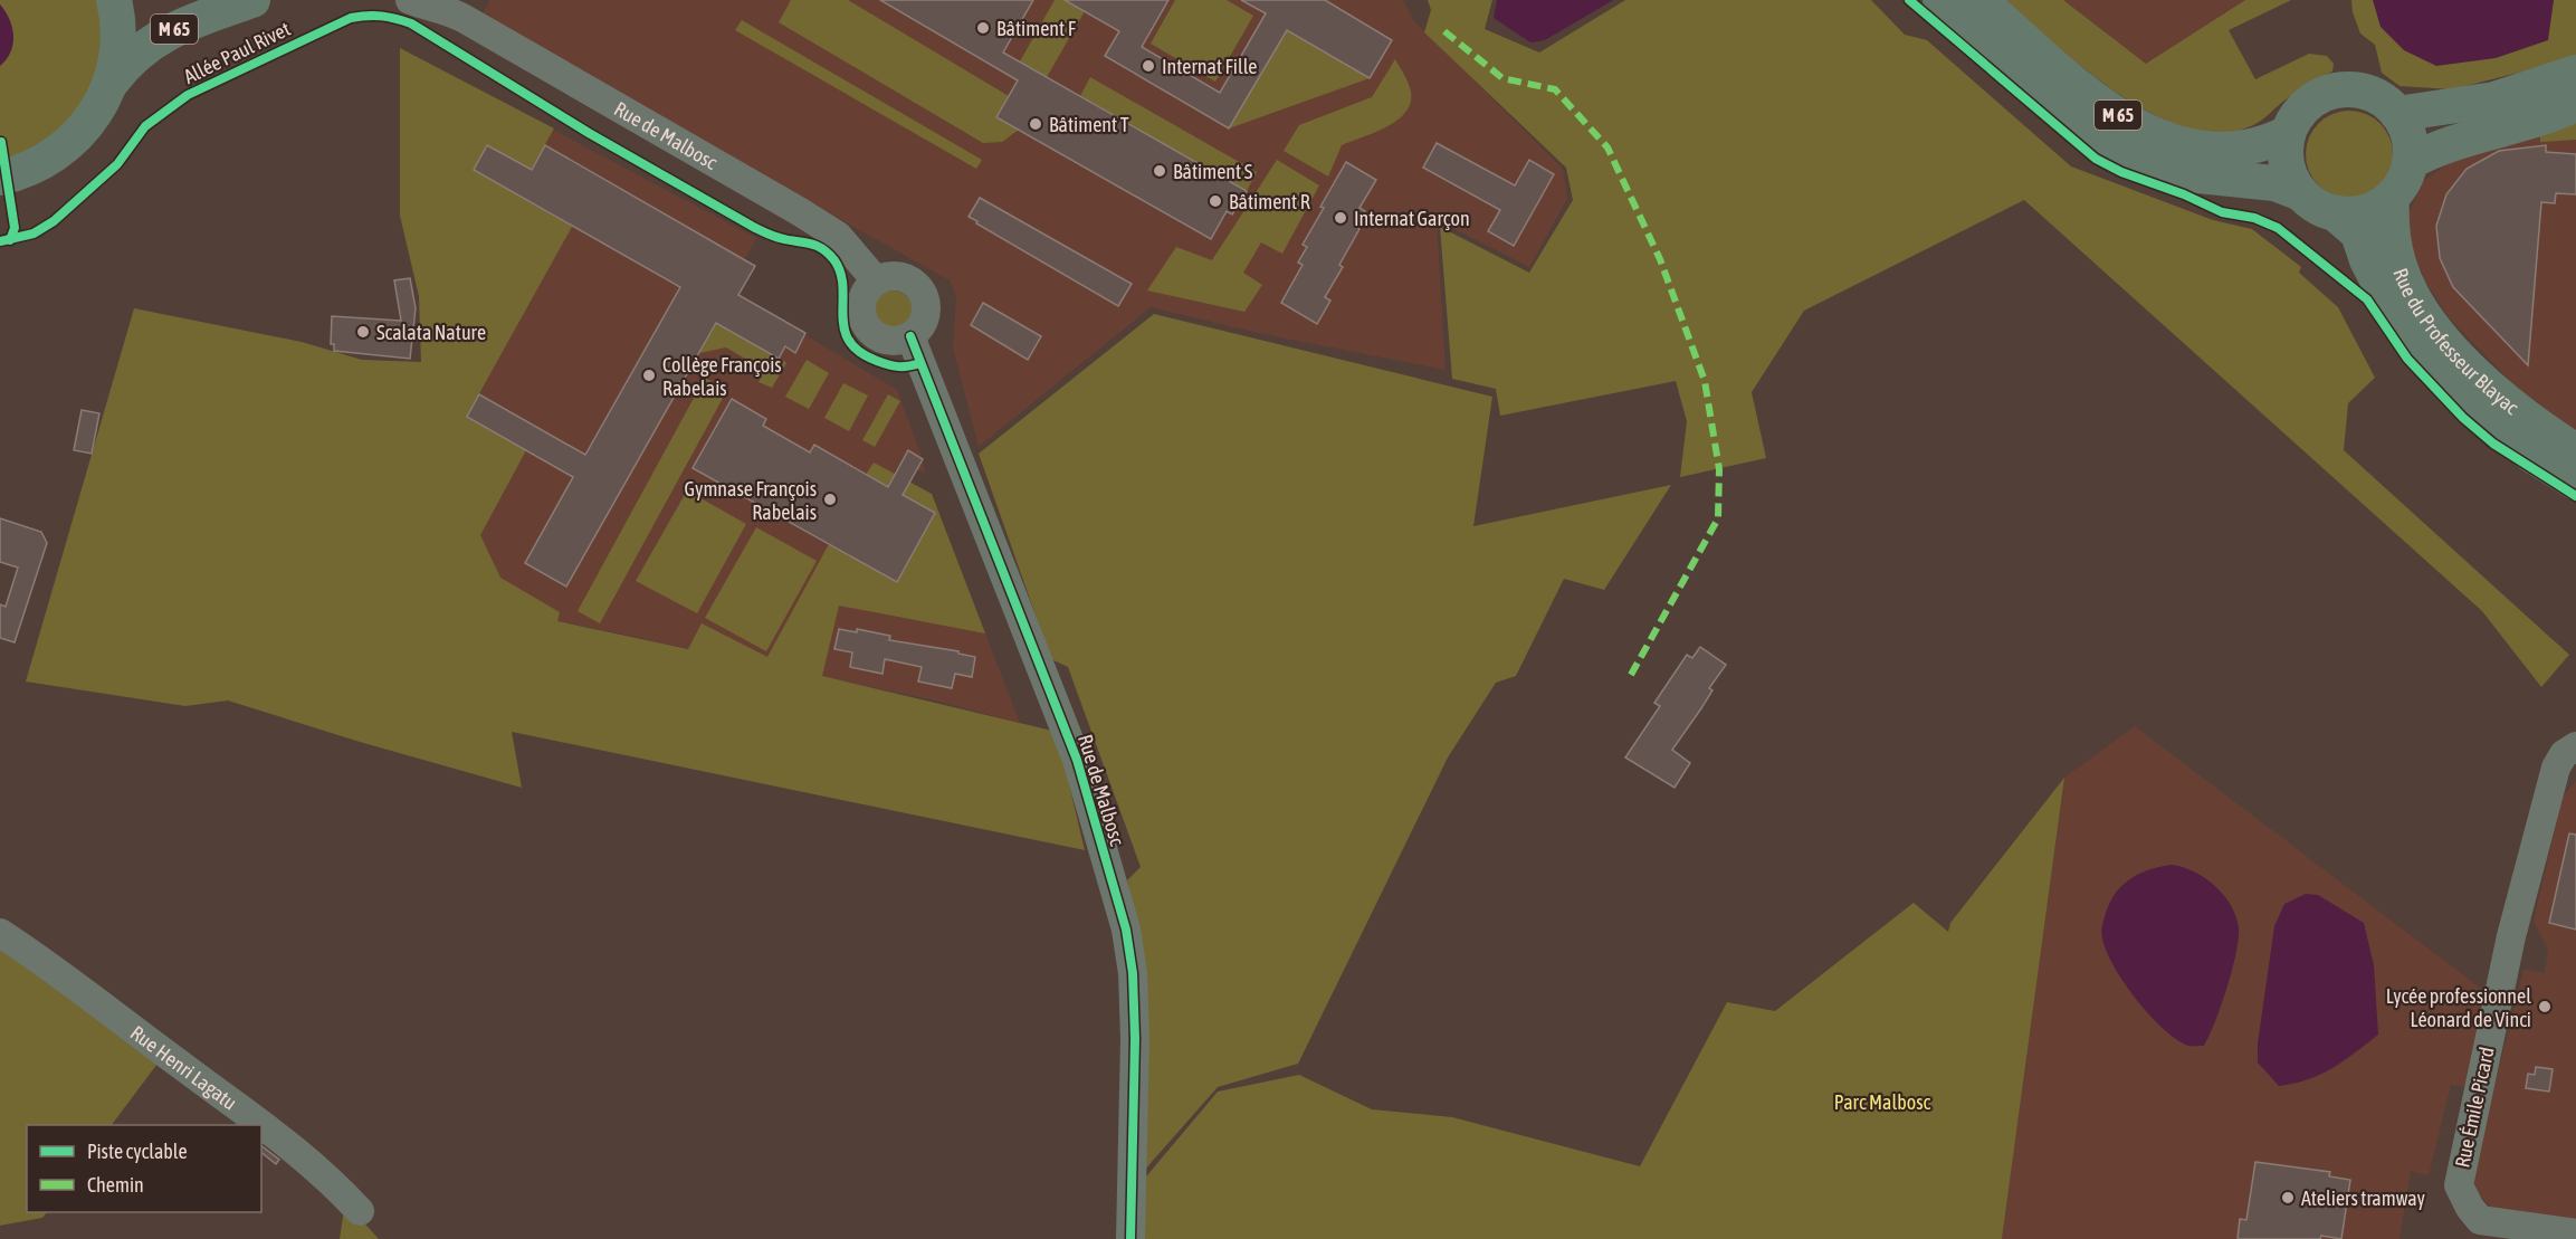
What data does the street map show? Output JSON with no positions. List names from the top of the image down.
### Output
{
  "streets": {
    "main road": ["M 65", "Rue du Professeur Blayac"],
    "street": ["Rue de Malbosc", "Rue Henri Lagatu", "Rue Émile Picard"],
    "cycle path": ["Allée Paul Rivet"]
  },
  "crossings": [
    ["M 65", "Rue du Professeur Blayac"]
  ],
  "parks": ["Parc Malbosc"],
  "places": [
    "Bâtiment F",
    "Internat Fille",
    "Bâtiment T",
    "Bâtiment S",
    "Bâtiment R",
    "Internat Garçon",
    "Scalata Nature",
    "Collège François Rabelais",
    "Gymnase François Rabelais",
    "Lycée professionnel Léonard de Vinci",
    "Ateliers tramway"
  ],
  "legend": ["Piste cyclable", "Chemin"]
}
